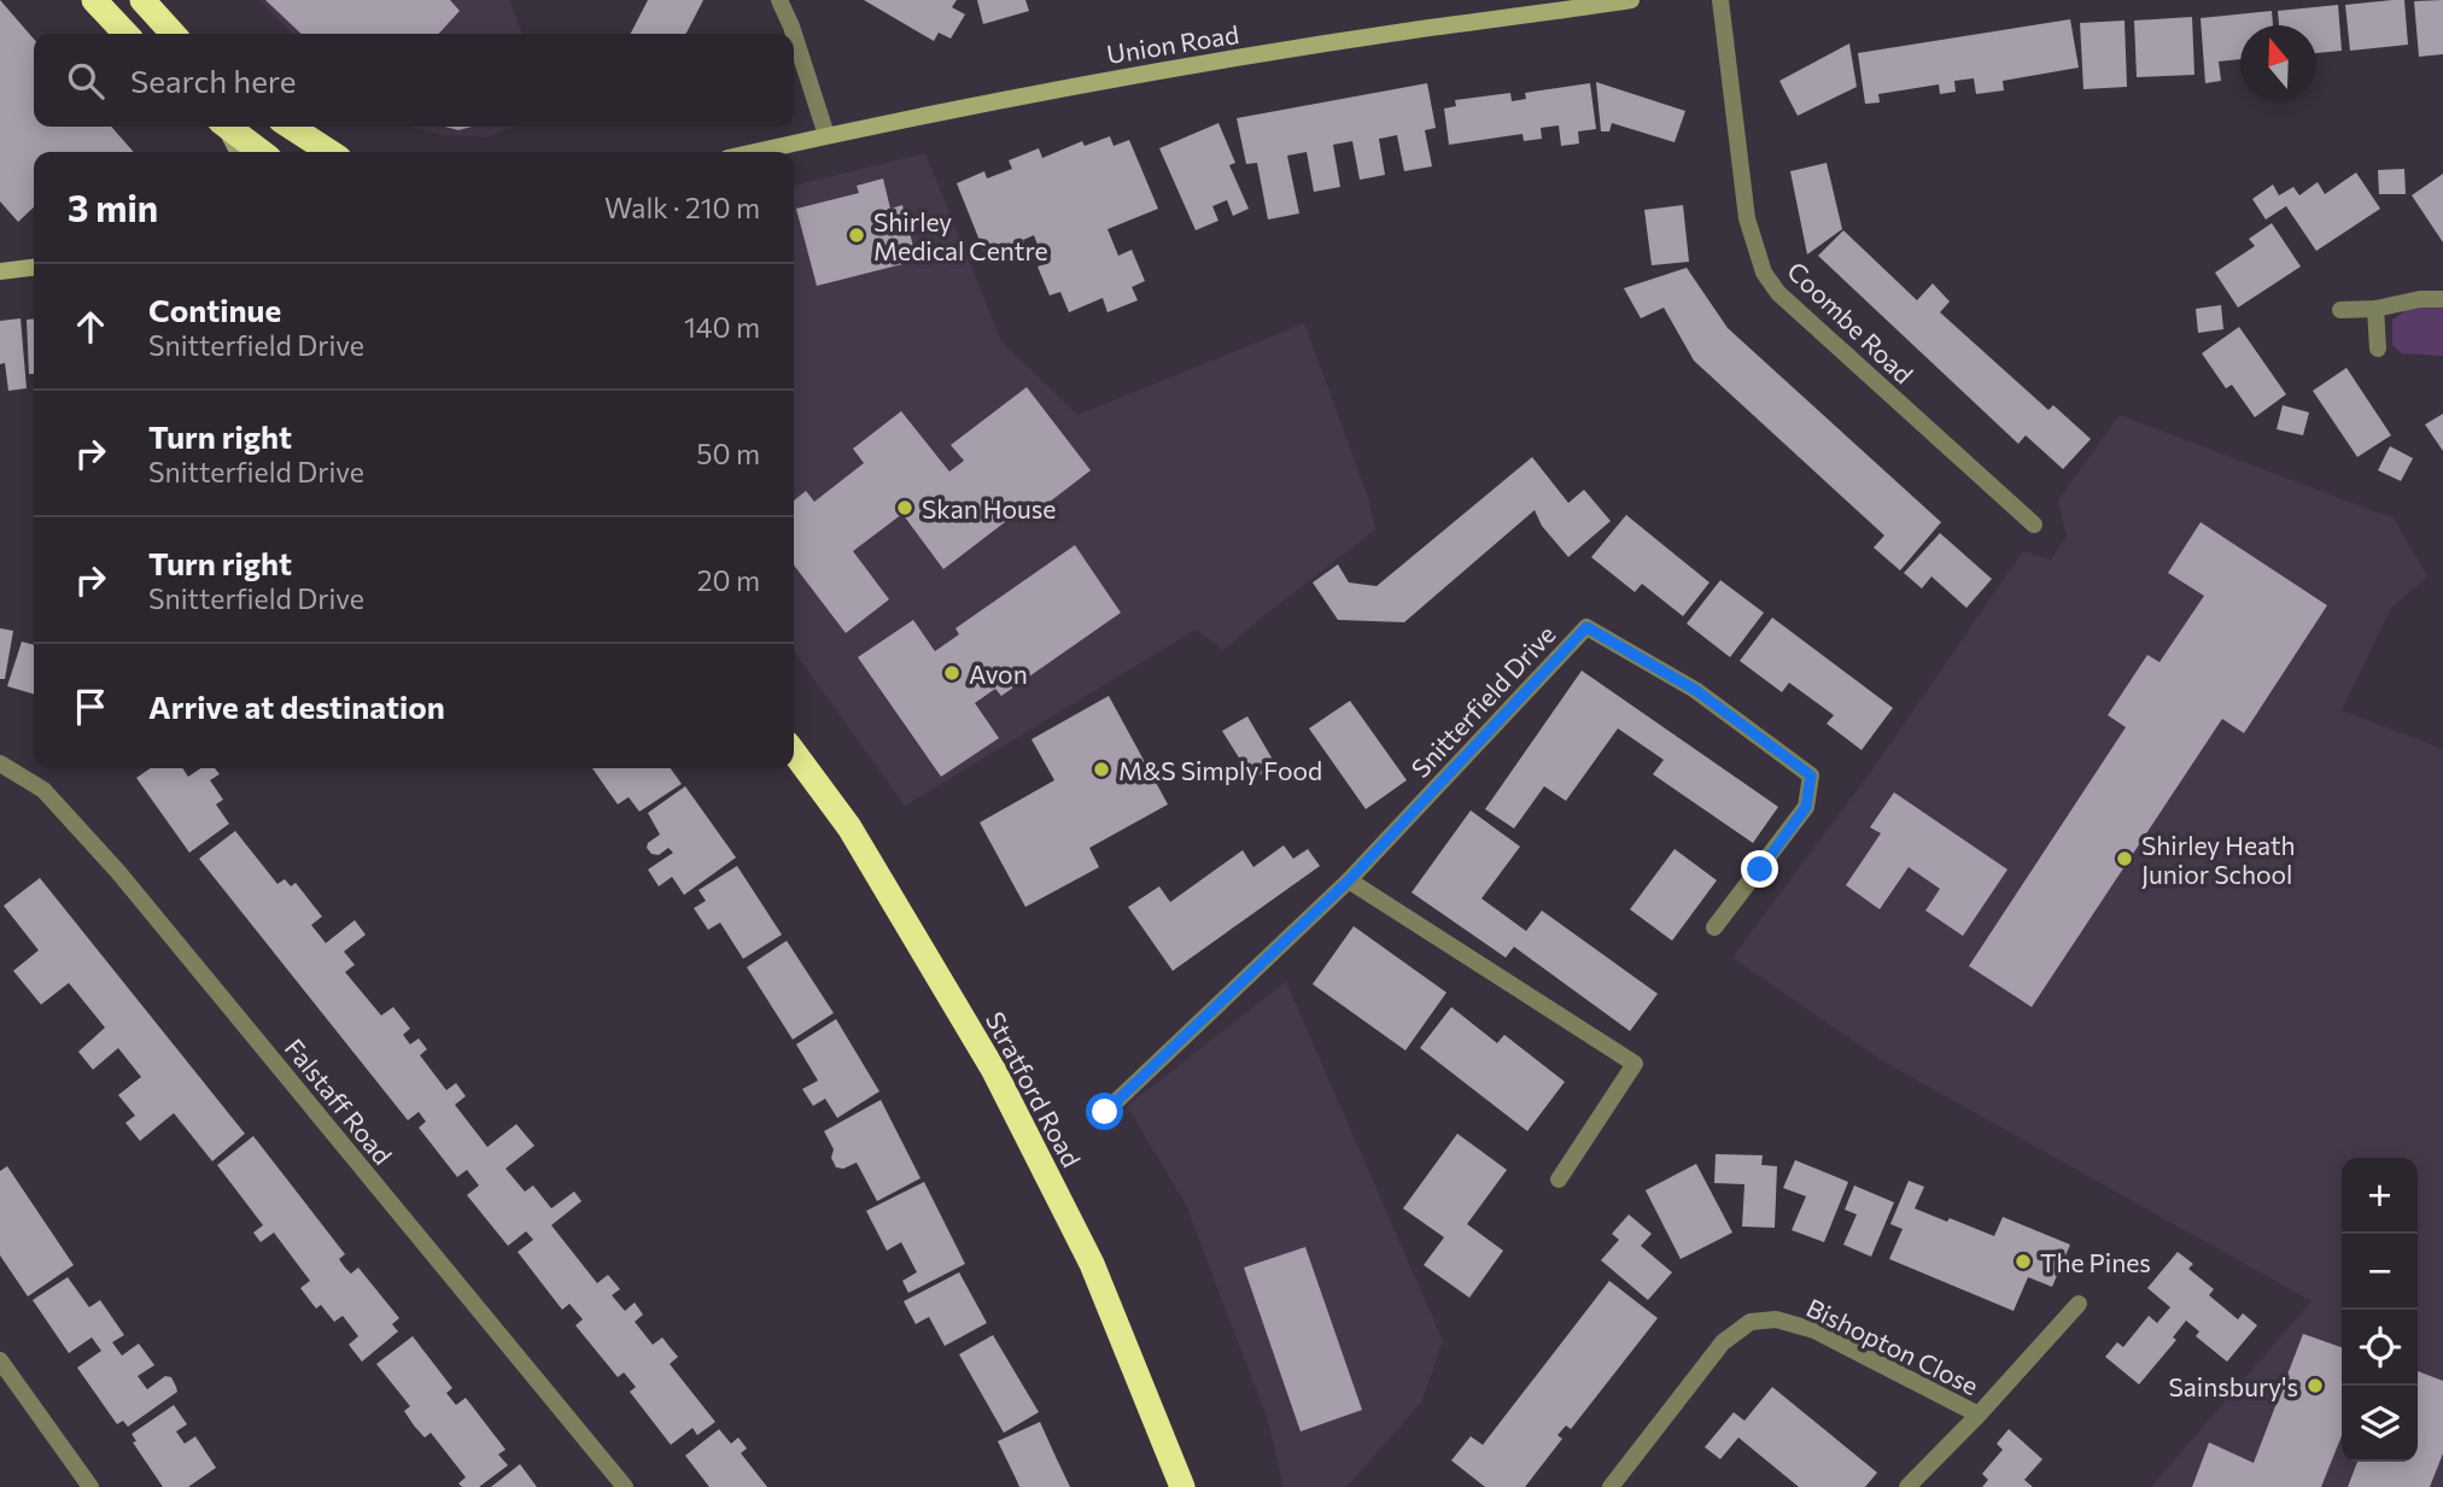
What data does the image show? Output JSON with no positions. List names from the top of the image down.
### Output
{
  "streets": {
    "highway": ["Stratford Road"],
    "street": [
      "Union Road",
      "Coombe Road",
      "Snitterfield Drive",
      "Falstaff Road",
      "Bishopton Close"
    ]
  },
  "places": [
    "Shirley Medical Centre",
    "Skan House",
    "Avon",
    "M&S Simply Food",
    "Shirley Heath Junior School",
    "The Pines",
    "Sainsbury's"
  ],
  "north": "top",
  "page": {
    "search": "Search here",
    "heading": ["3 min", "Walk · 210 m"],
    "list": [
      ["Continue", "Snitterfield Drive", "140 m"],
      ["Turn right", "Snitterfield Drive", "50 m"],
      ["Turn right", "Snitterfield Drive", "20 m"],
      "Arrive at destination"
    ],
    "map_buttons": ["+", "−"]
  }
}
